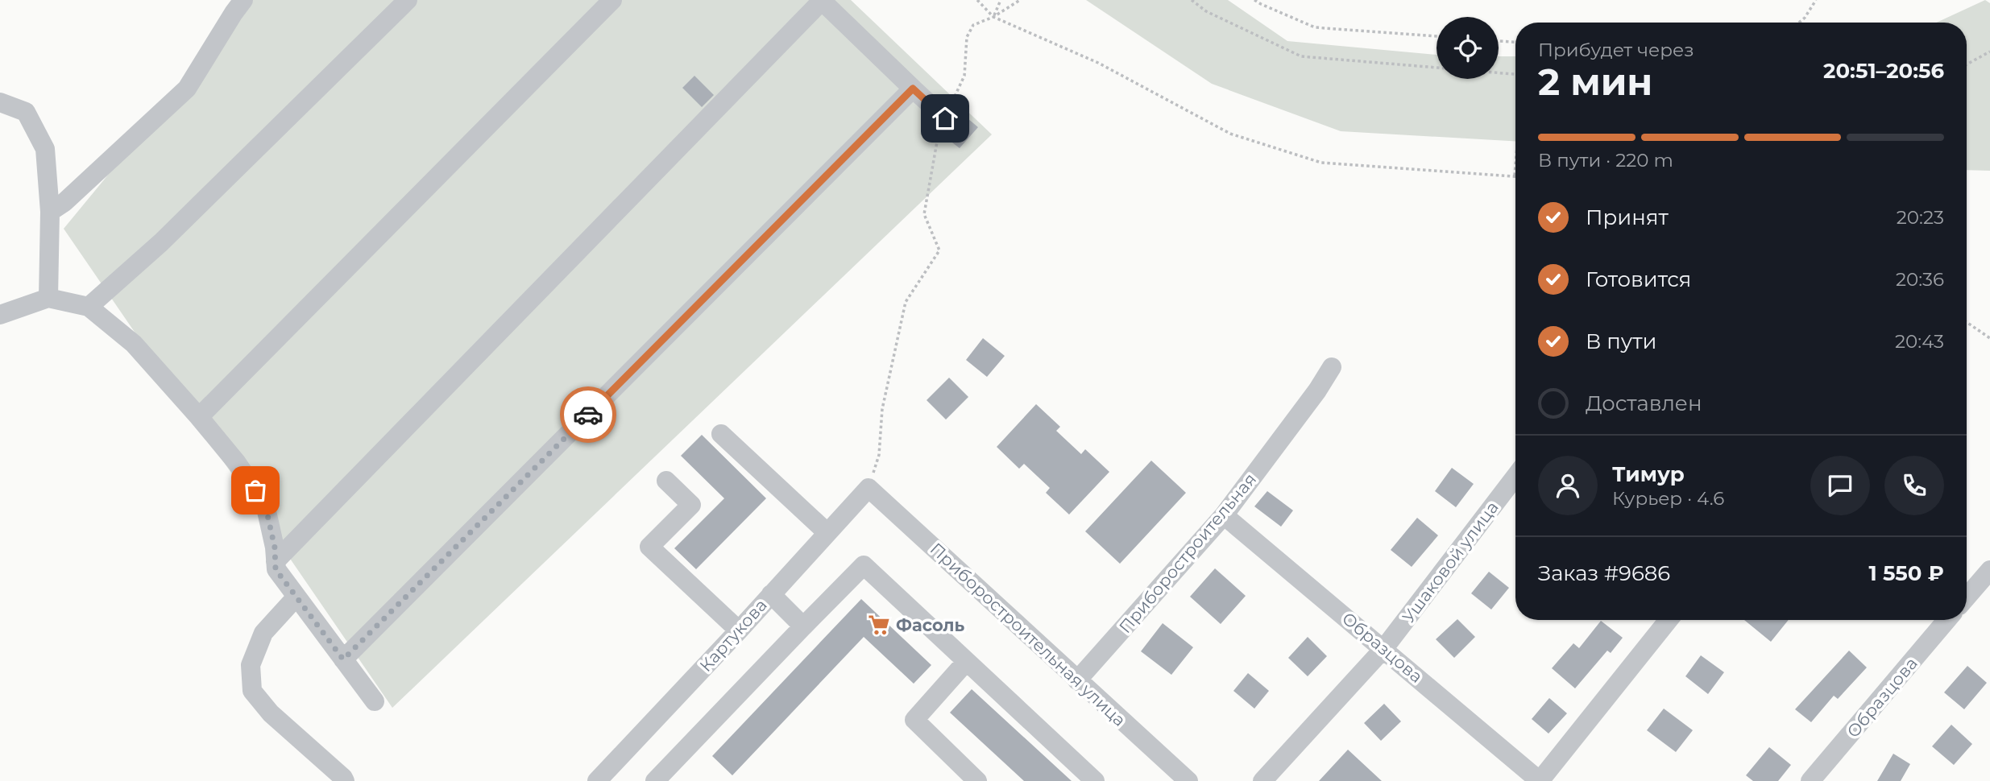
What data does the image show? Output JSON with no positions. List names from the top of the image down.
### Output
{
  "streets": {
    "street": [
      "Приборостроительная",
      "Ушаковой улица",
      "Приборостроительная улица",
      "Картукова",
      "Образцова"
    ]
  },
  "crossings": [
    ["Приборостроительная", "Приборостроительная улица"],
    ["Приборостроительная", "Образцова"],
    ["Ушаковой улица", "Образцова"],
    ["Приборостроительная улица", "Картукова"]
  ],
  "places": {
    "supermarket": ["Фасоль"]
  },
  "page": {
    "heading": ["2 мин", "Прибудет через", "20:51–20:56"],
    "panel": [
      "Тимур",
      "Курьер · 4.6",
      "Заказ #9686",
      "1 550 ₽"
    ],
    "bar": "В пути · 220 m",
    "list": [
      ["Принят", "20:23"],
      ["Готовится", "20:36"],
      ["В пути", "20:43"],
      "Доставлен"
    ]
  }
}
